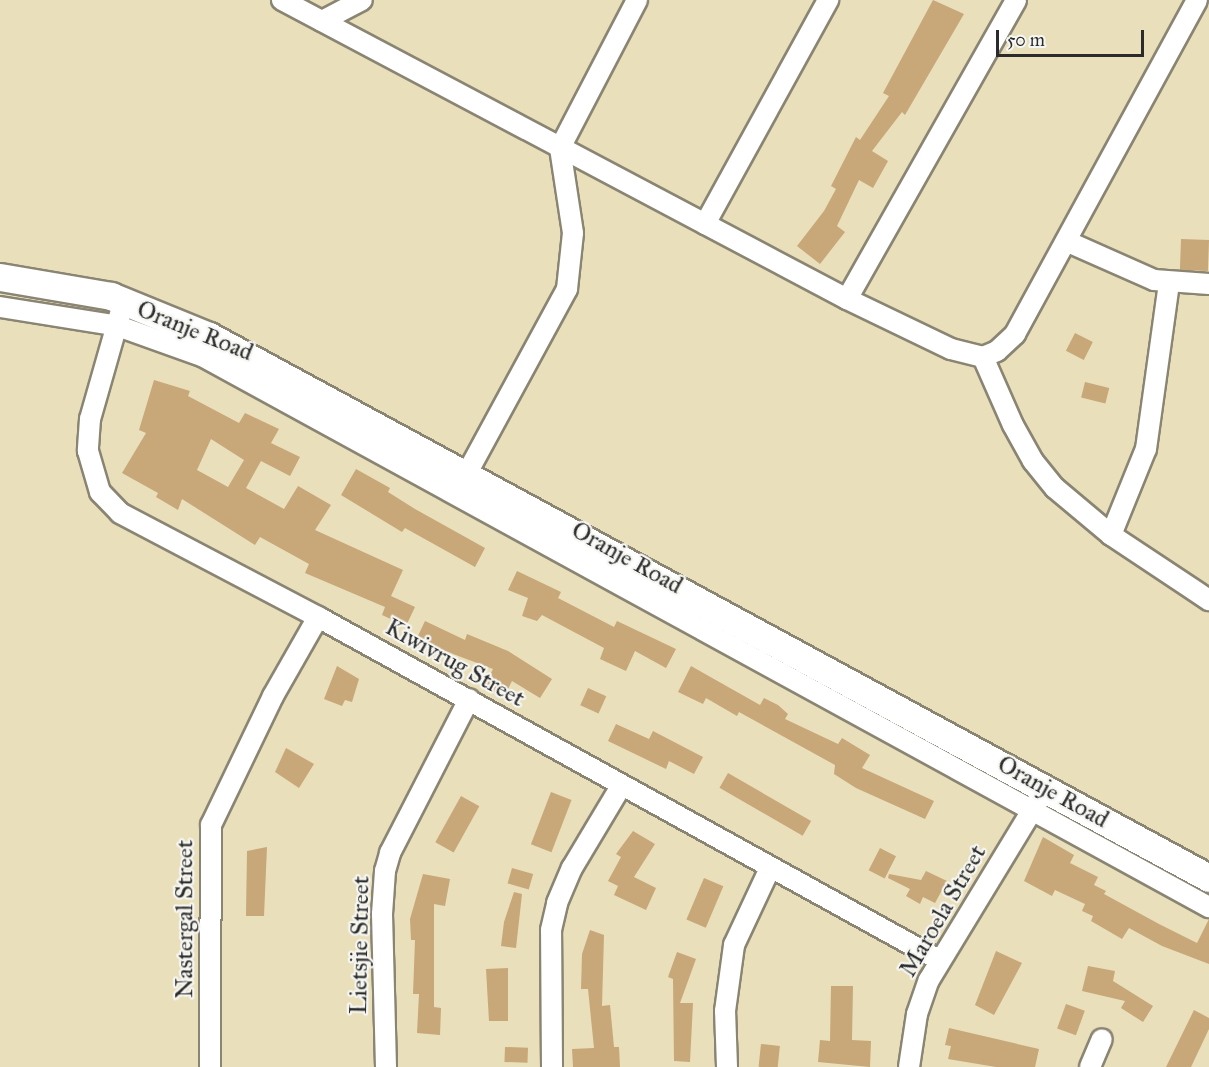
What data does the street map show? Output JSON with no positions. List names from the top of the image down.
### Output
{
  "streets": {
    "street": [
      "Oranje Road",
      "Kiwivrug Street",
      "Maroela Street",
      "Nastergal Street",
      "Lietsjie Street"
    ]
  },
  "crossings": [
    ["Oranje Road", "Kiwivrug Street"],
    ["Oranje Road", "Maroela Street"],
    ["Kiwivrug Street", "Maroela Street"],
    ["Kiwivrug Street", "Nastergal Street"],
    ["Kiwivrug Street", "Lietsjie Street"]
  ],
  "scale_bar": "50 m"
}
